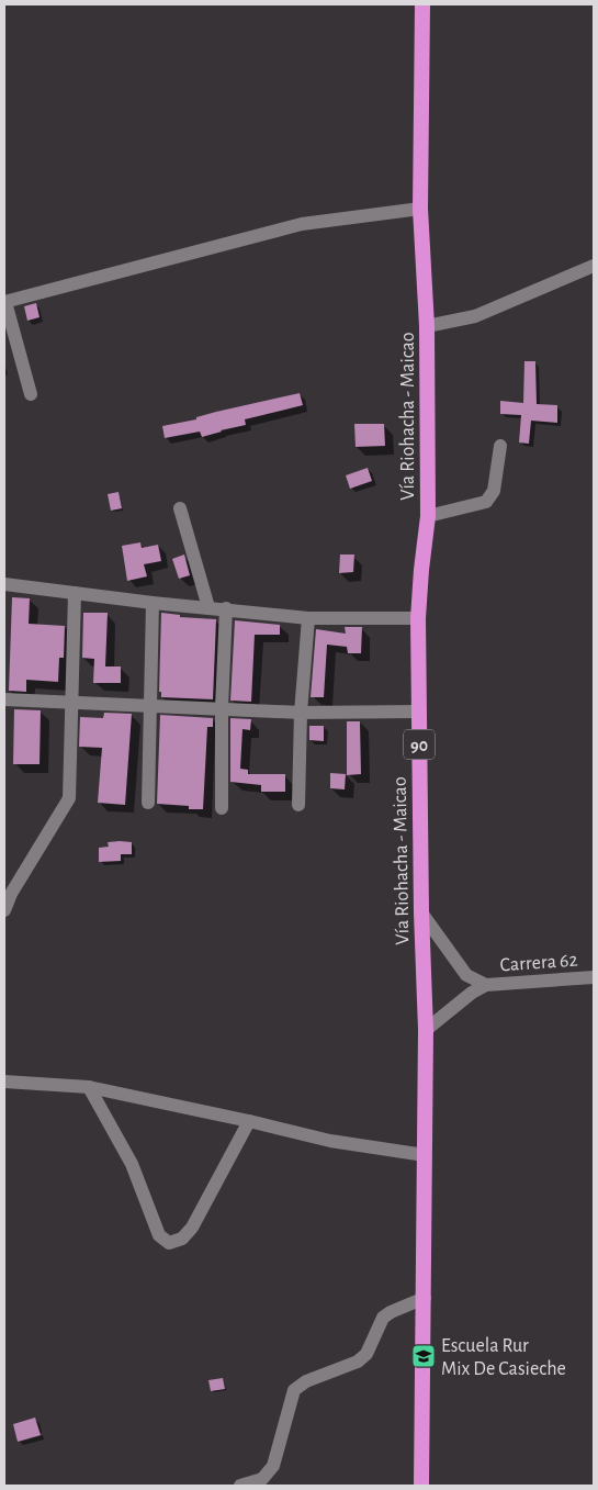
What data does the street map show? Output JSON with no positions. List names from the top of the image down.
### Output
{
  "streets": {
    "highway": ["Vía Riohacha - Maicao", "90"],
    "street": ["Carrera 62"]
  },
  "crossings": [
    ["Vía Riohacha - Maicao", "Carrera 62"]
  ],
  "places": {
    "school or university": ["Escuela Rur Mix De Casieche"]
  }
}
